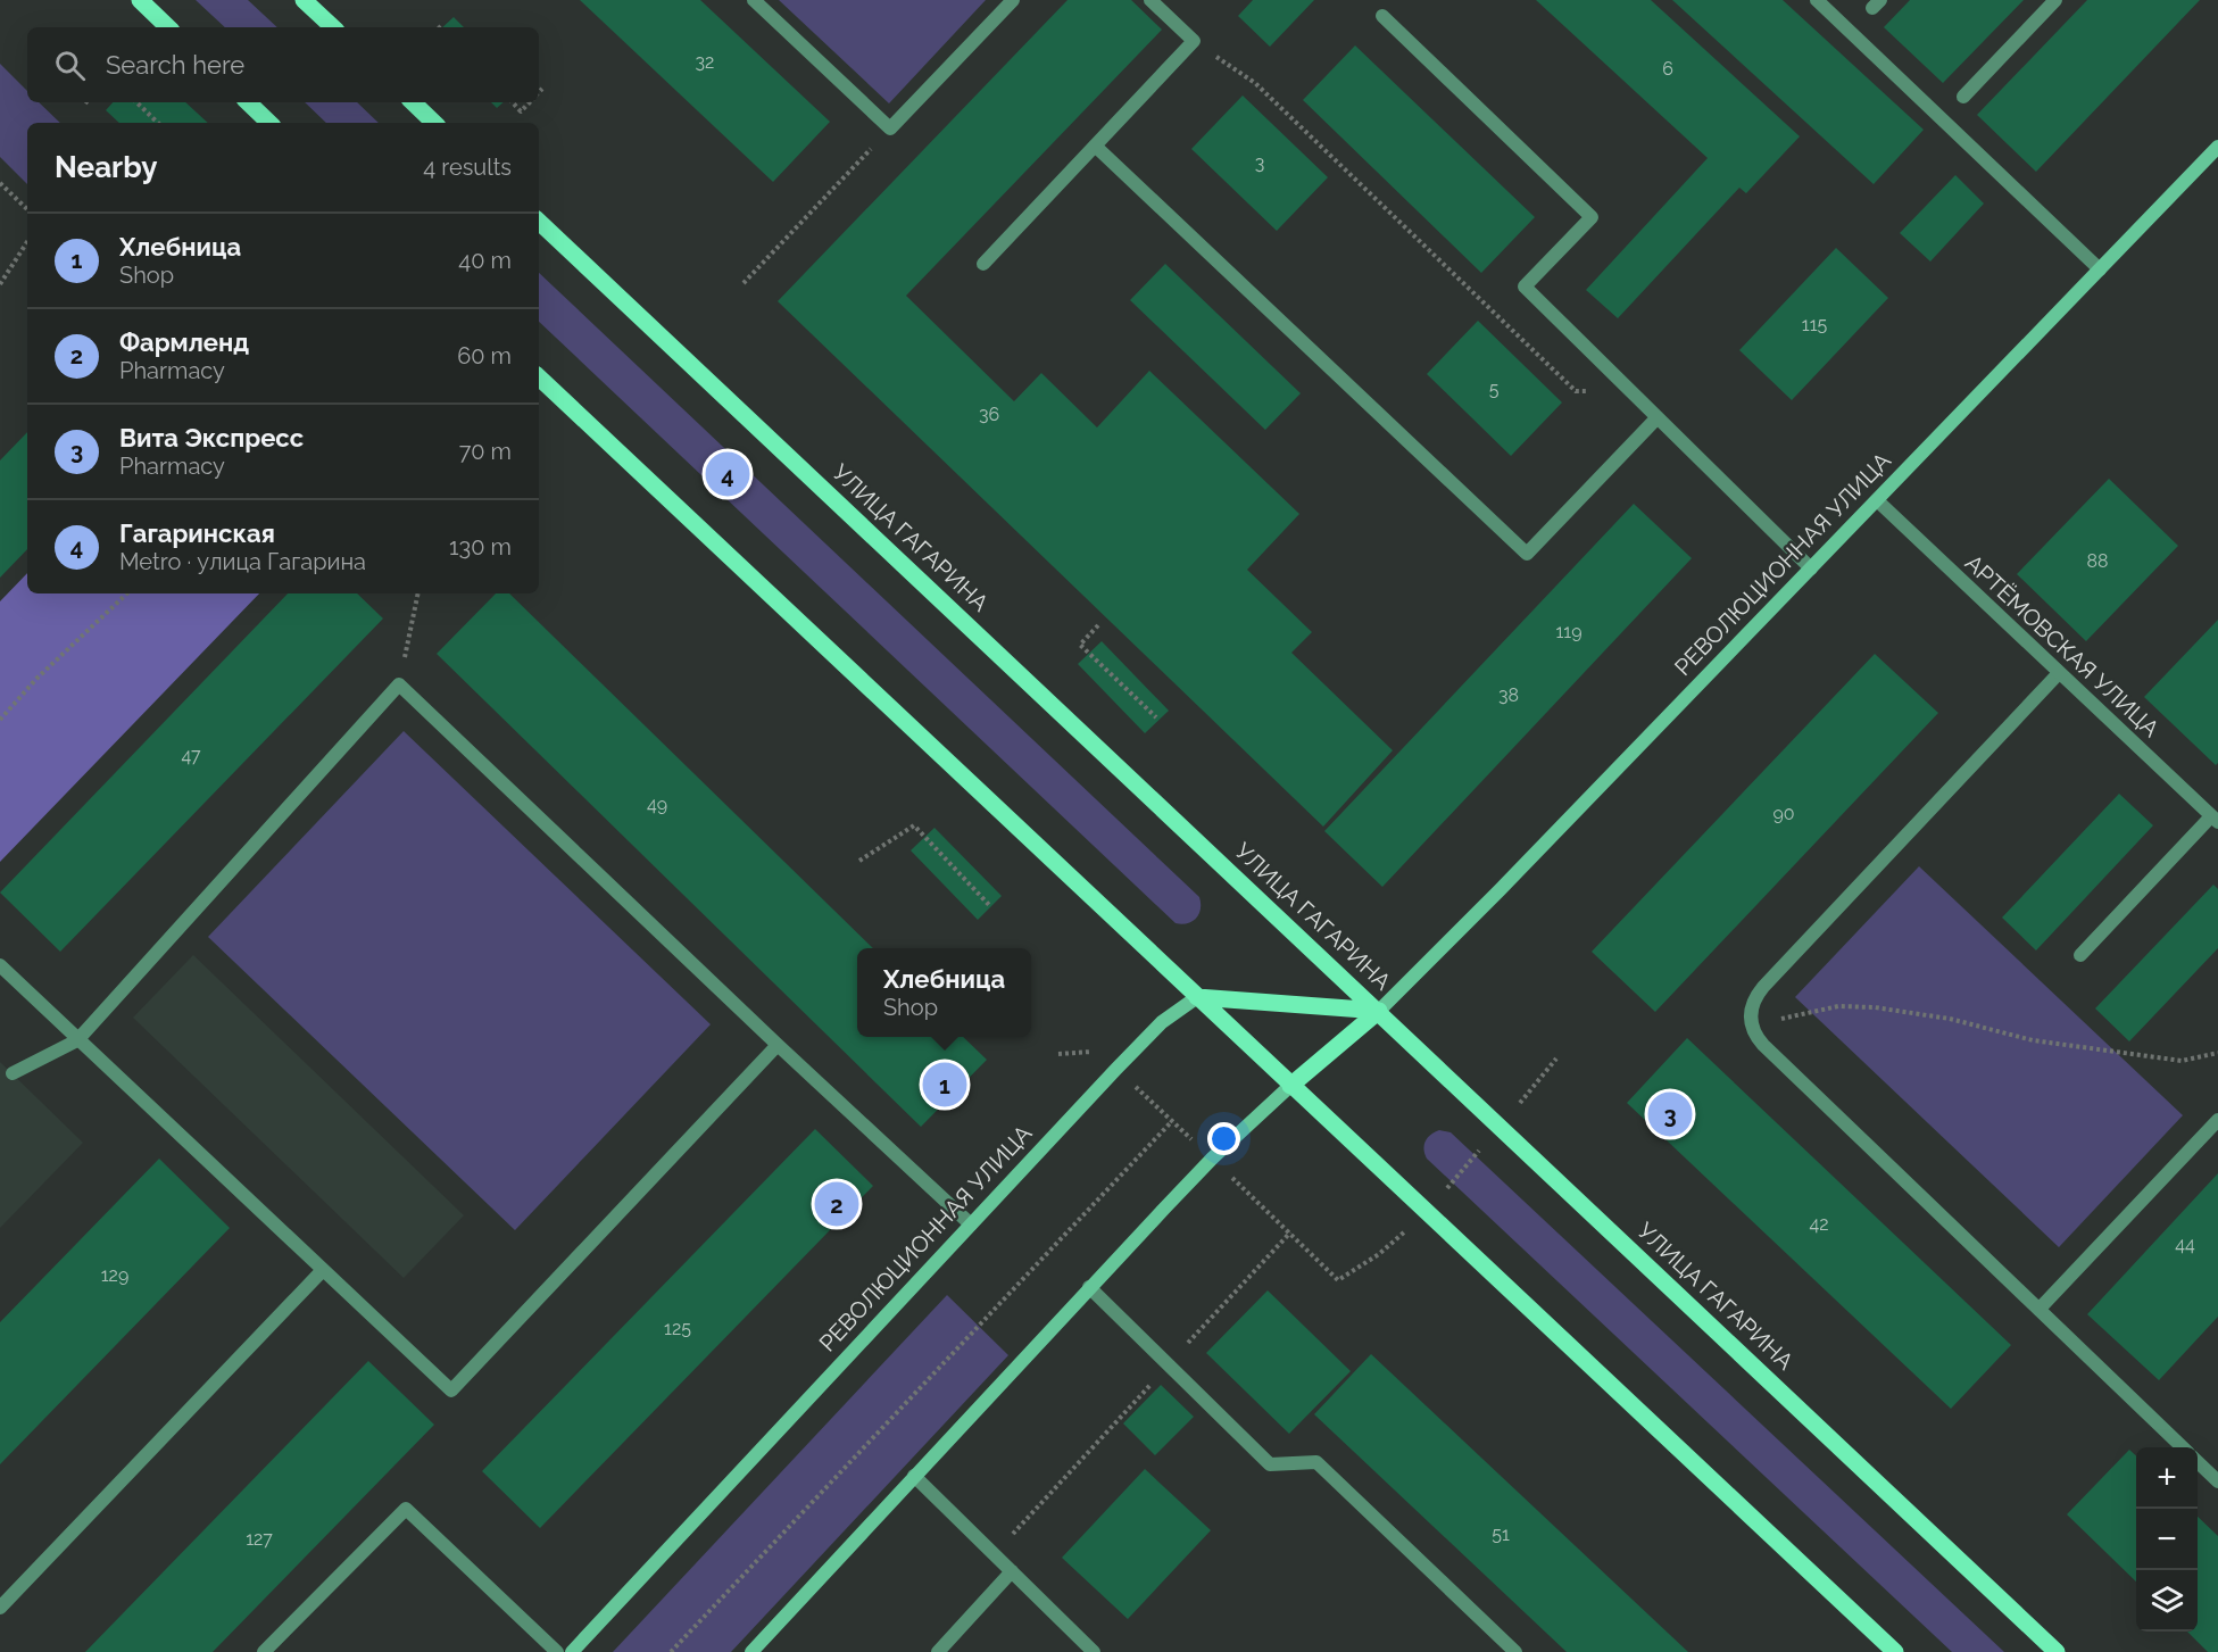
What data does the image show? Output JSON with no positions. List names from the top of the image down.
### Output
{
  "streets": {
    "main road": ["УЛИЦА ГАГАРИНА", "РЕВОЛЮЦИОННАЯ УЛИЦА"],
    "street": ["АРТЁМОВСКАЯ УЛИЦА"]
  },
  "crossings": [
    ["УЛИЦА ГАГАРИНА", "РЕВОЛЮЦИОННАЯ УЛИЦА"],
    ["РЕВОЛЮЦИОННАЯ УЛИЦА", "АРТЁМОВСКАЯ УЛИЦА"]
  ],
  "house_numbers": [
    "32",
    "6",
    "3",
    "115",
    "5",
    "36",
    "88",
    "119",
    "38",
    "47",
    "49",
    "90",
    "42",
    "44",
    "129",
    "125",
    "51",
    "127"
  ],
  "page": {
    "search": "Search here",
    "heading": ["Nearby", "4 results"],
    "list": [
      {
        "mark": "1",
        "name": "Хлебница",
        "note": "Shop",
        "value": "40 m"
      },
      {
        "mark": "2",
        "name": "Фармленд",
        "note": "Pharmacy",
        "value": "60 m"
      },
      {
        "mark": "3",
        "name": "Вита Экспресс",
        "note": "Pharmacy",
        "value": "70 m"
      },
      {
        "mark": "4",
        "name": "Гагаринская",
        "note": "Metro · улица Гагарина",
        "value": "130 m"
      }
    ],
    "pins": [
      "4",
      "1",
      "3",
      "2"
    ],
    "popup": ["Хлебница", "Shop"],
    "map_buttons": ["+", "−"]
  }
}
